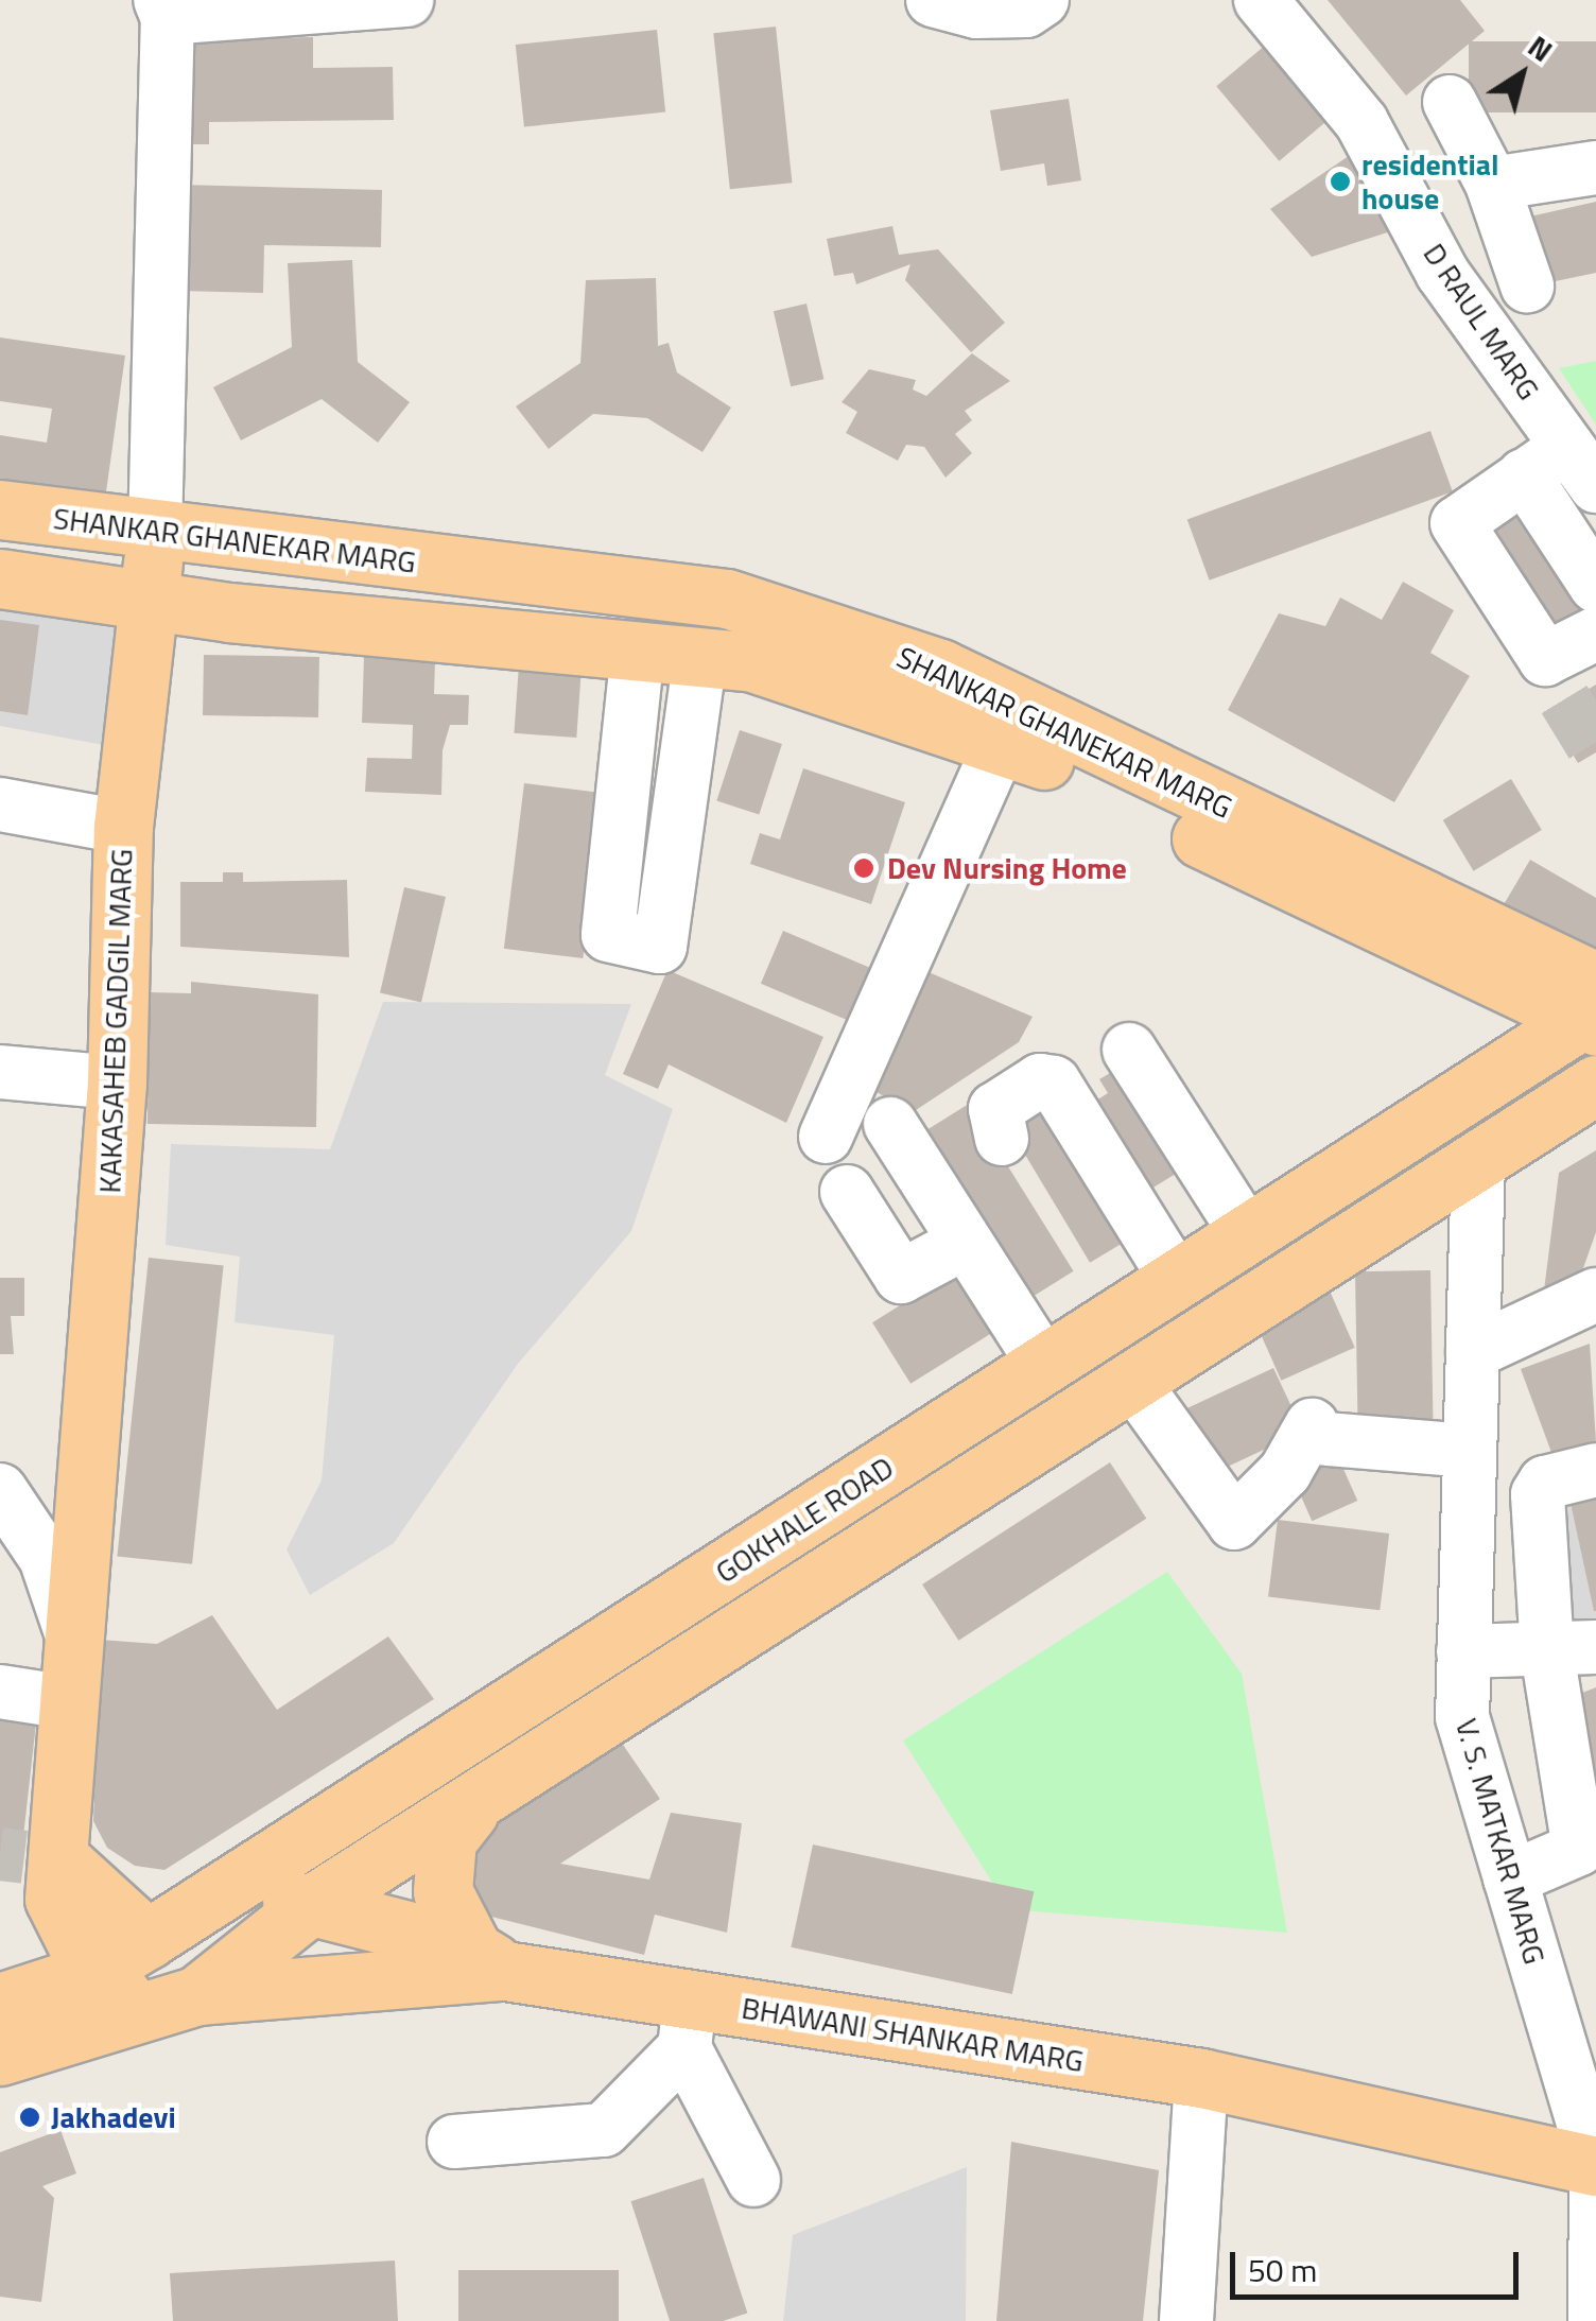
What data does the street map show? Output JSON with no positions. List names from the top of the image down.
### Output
{
  "streets": {
    "main road": [
      "SHANKAR GHANEKAR MARG",
      "KAKASAHEB GADGIL MARG",
      "GOKHALE ROAD",
      "BHAWANI SHANKAR MARG"
    ],
    "street": ["D RAUL MARG", "V. S. MATKAR MARG"]
  },
  "crossings": [
    ["SHANKAR GHANEKAR MARG", "KAKASAHEB GADGIL MARG"],
    ["SHANKAR GHANEKAR MARG", "GOKHALE ROAD"],
    ["KAKASAHEB GADGIL MARG", "GOKHALE ROAD"],
    ["GOKHALE ROAD", "BHAWANI SHANKAR MARG"],
    ["V. S. MATKAR MARG", "BHAWANI SHANKAR MARG"]
  ],
  "places": ["residential house", "Dev Nursing Home", "Jakhadevi"],
  "scale_bar": "50 m",
  "north": "top right"
}
